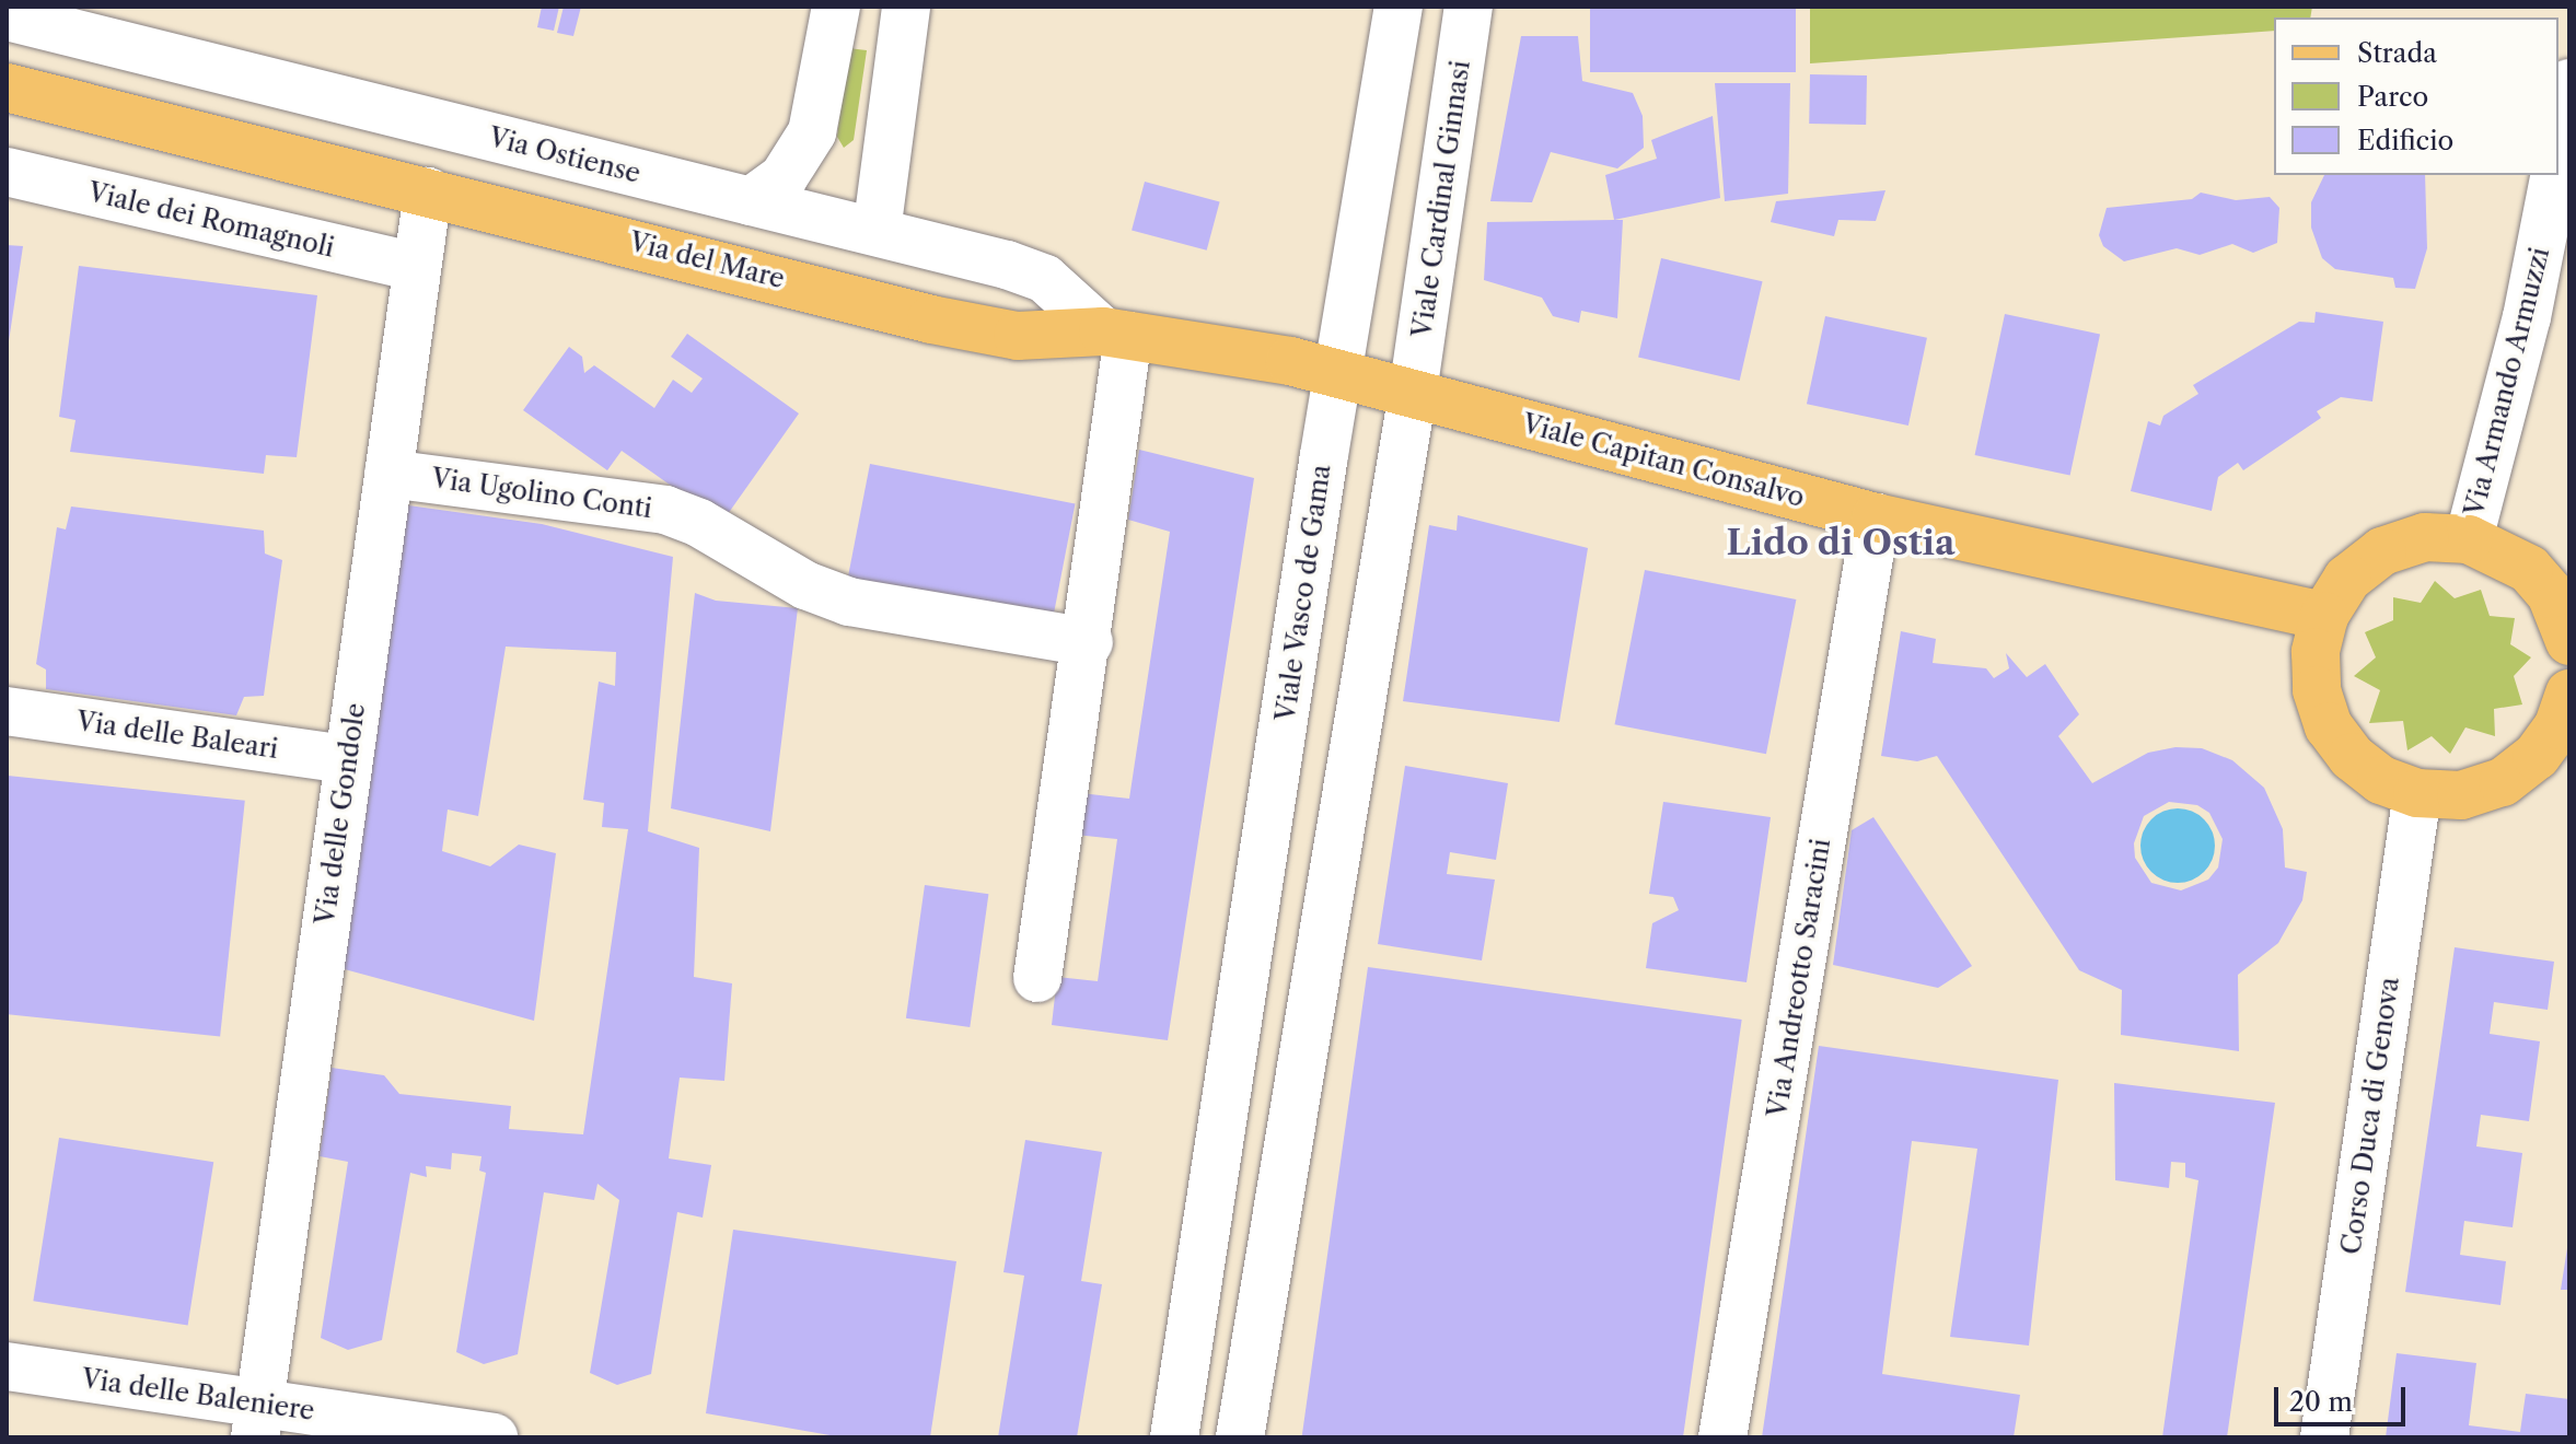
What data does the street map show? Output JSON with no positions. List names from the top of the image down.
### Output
{
  "streets": {
    "main road": ["Via del Mare", "Viale Capitan Consalvo"],
    "street": [
      "Via Ostiense",
      "Viale Cardinal Ginnasi",
      "Viale dei Romagnoli",
      "Via Armando Armuzzi",
      "Via Ugolino Conti",
      "Viale Vasco de Gama",
      "Via delle Baleari",
      "Via delle Gondole",
      "Via Andreotto Saracini",
      "Corso Duca di Genova",
      "Via delle Baleniere"
    ]
  },
  "crossings": [
    ["Via Ostiense", "Via del Mare"],
    ["Viale Cardinal Ginnasi", "Via del Mare"],
    ["Viale Cardinal Ginnasi", "Viale Capitan Consalvo"],
    ["Viale dei Romagnoli", "Via delle Gondole"],
    ["Via del Mare", "Viale Capitan Consalvo"],
    ["Via del Mare", "Viale Vasco de Gama"],
    ["Via del Mare", "Via delle Gondole"],
    ["Viale Capitan Consalvo", "Via Andreotto Saracini"],
    ["Via Ugolino Conti", "Via delle Gondole"],
    ["Via delle Baleari", "Via delle Gondole"],
    ["Via delle Gondole", "Via delle Baleniere"]
  ],
  "districts": ["Lido di Ostia"],
  "legend": ["Strada", "Parco", "Edificio"],
  "scale_bar": "20 m"
}
